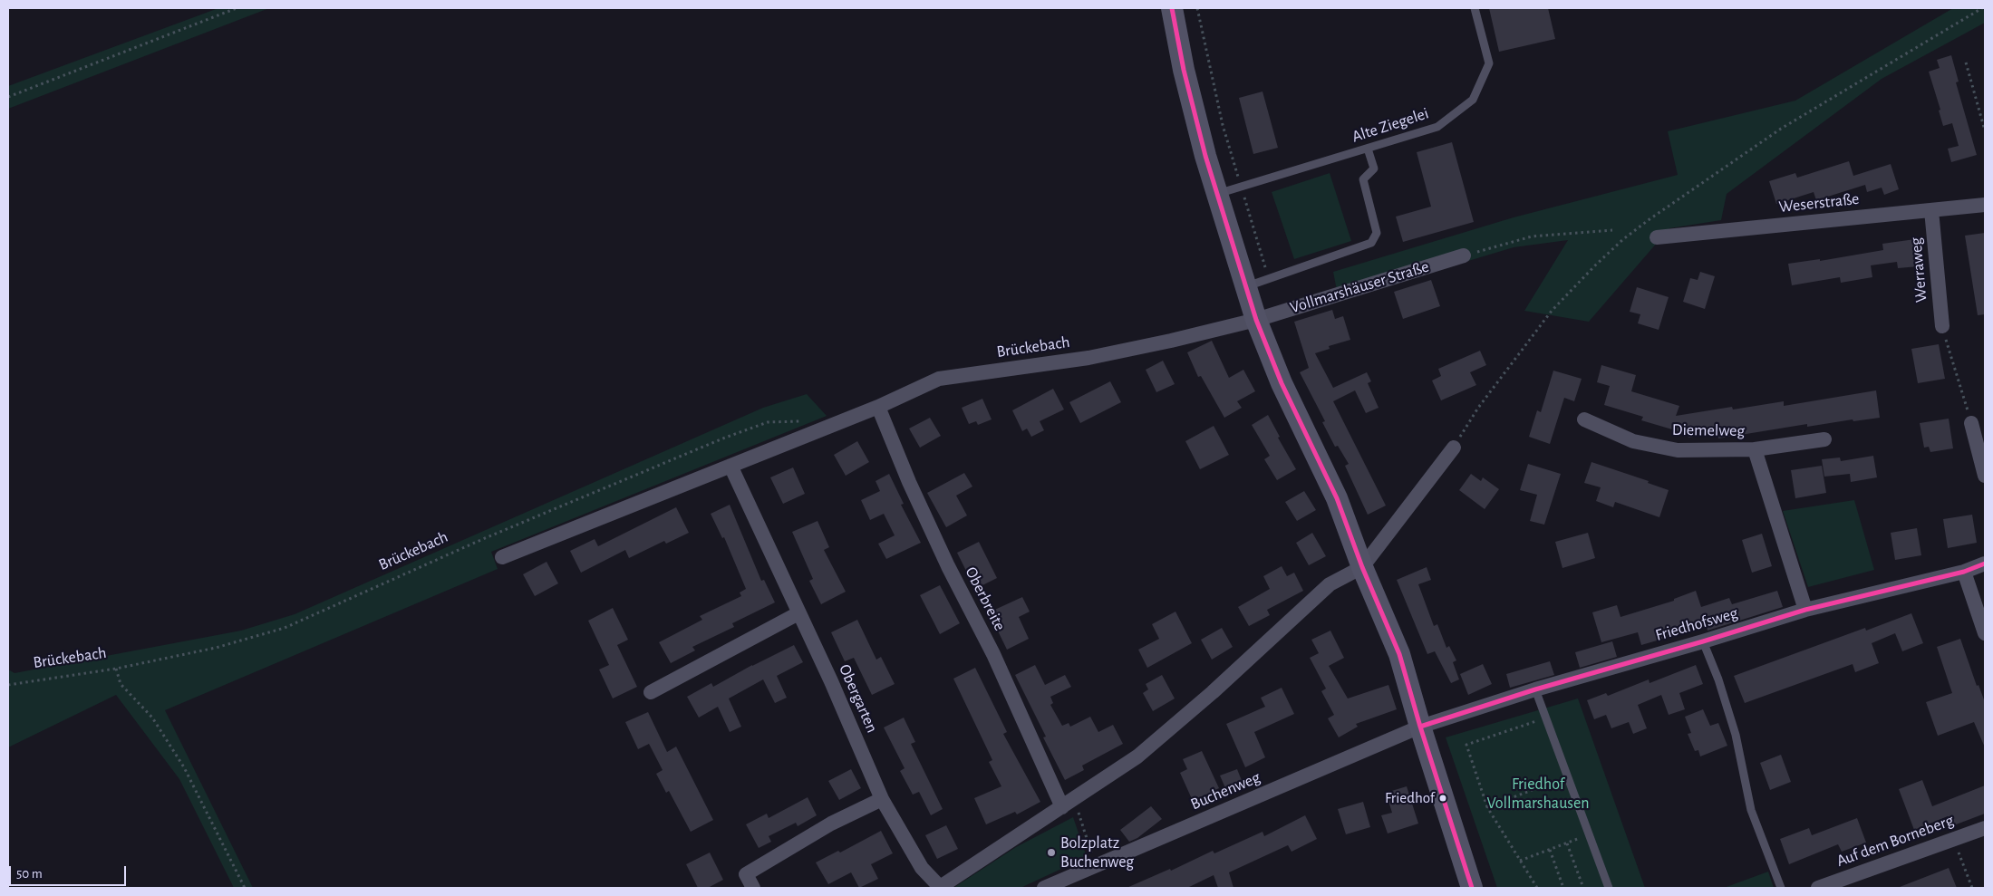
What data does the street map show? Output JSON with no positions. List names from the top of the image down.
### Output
{
  "streets": {
    "street": [
      "Weserstraße",
      "Werraweg",
      "Vollmarshäuser Straße",
      "Brückebach",
      "Diemelweg",
      "Oberbreite",
      "Friedhofsweg",
      "Obergarten",
      "Buchenweg",
      "Auf dem Borneberg"
    ],
    "lane": ["Alte Ziegelei"]
  },
  "crossings": [
    ["Weserstraße", "Werraweg"],
    ["Vollmarshäuser Straße", "Brückebach"],
    ["Brückebach", "Oberbreite"],
    ["Brückebach", "Obergarten"],
    ["Diemelweg", "Friedhofsweg"],
    ["Friedhofsweg", "Buchenweg"]
  ],
  "parks": ["Friedhof Vollmarshausen"],
  "places": ["Friedhof", "Bolzplatz Buchenweg"],
  "scale_bar": "50 m"
}
